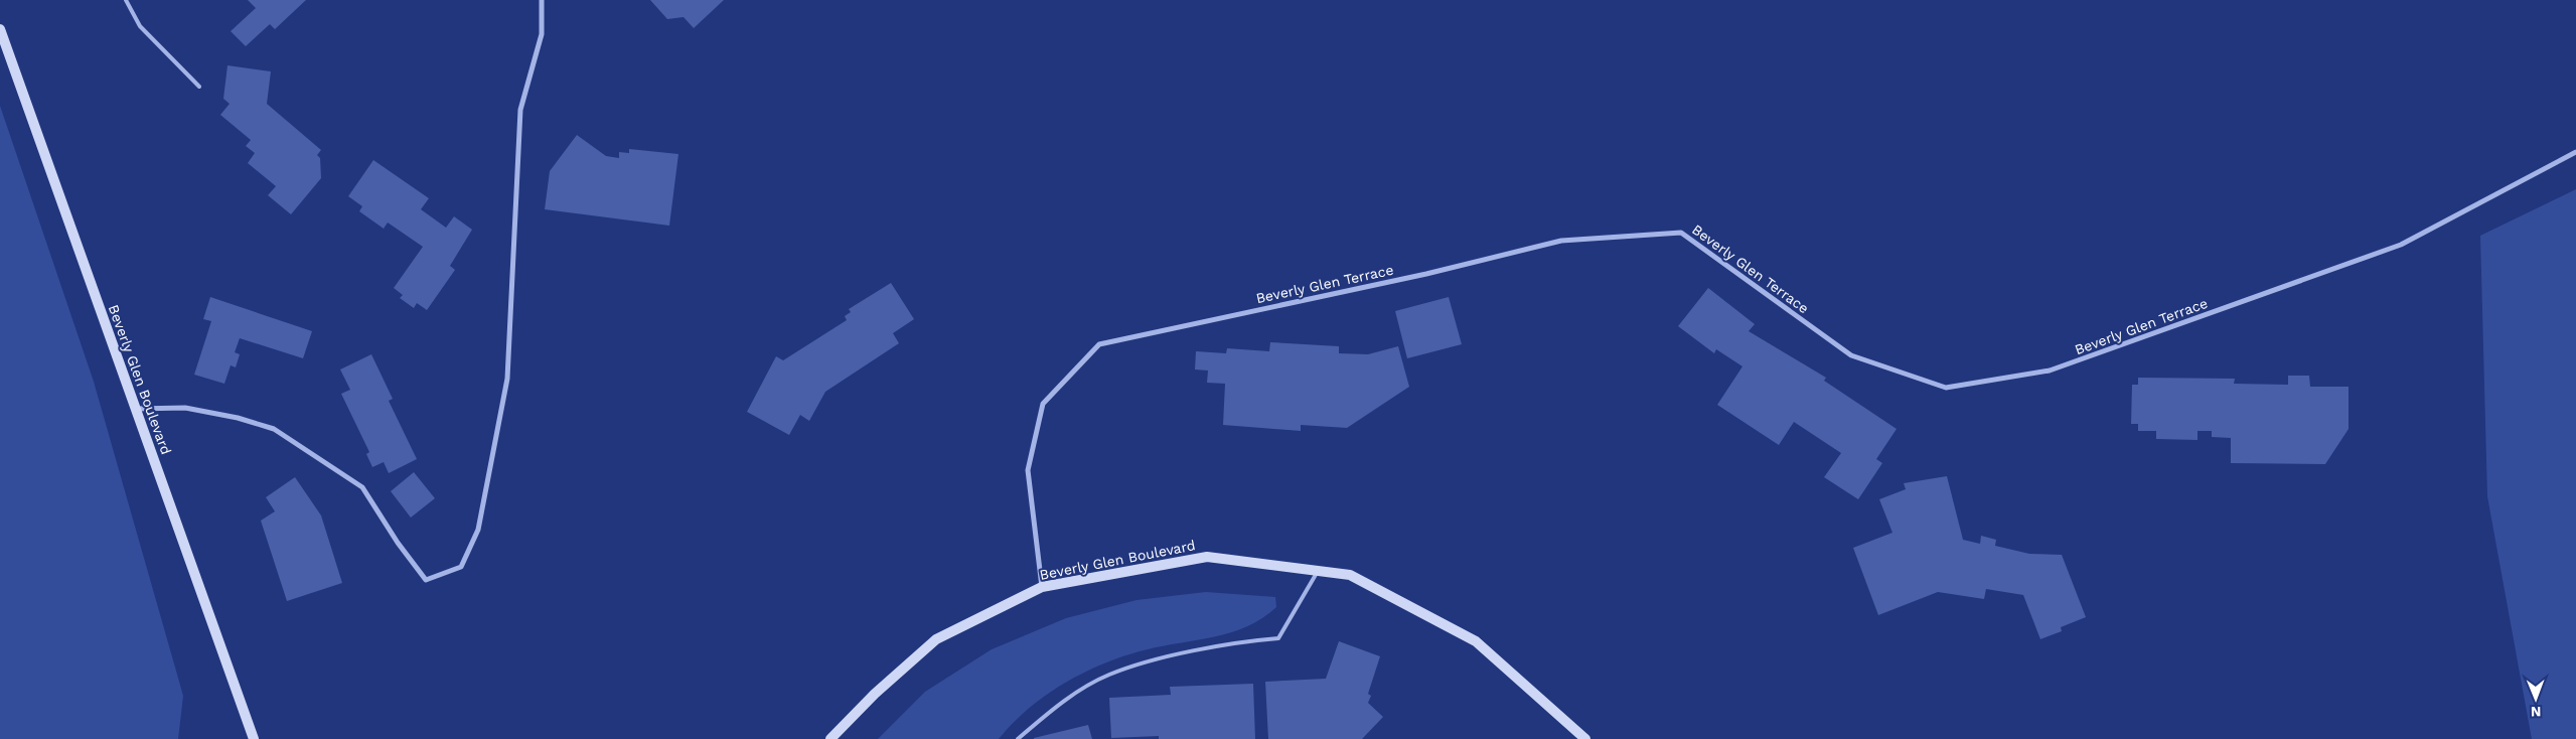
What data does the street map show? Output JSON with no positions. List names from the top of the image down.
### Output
{
  "streets": {
    "main road": ["Beverly Glen Boulevard"],
    "street": ["Beverly Glen Terrace"]
  },
  "crossings": [
    ["Beverly Glen Terrace", "Beverly Glen Boulevard"]
  ],
  "north": "bottom"
}
